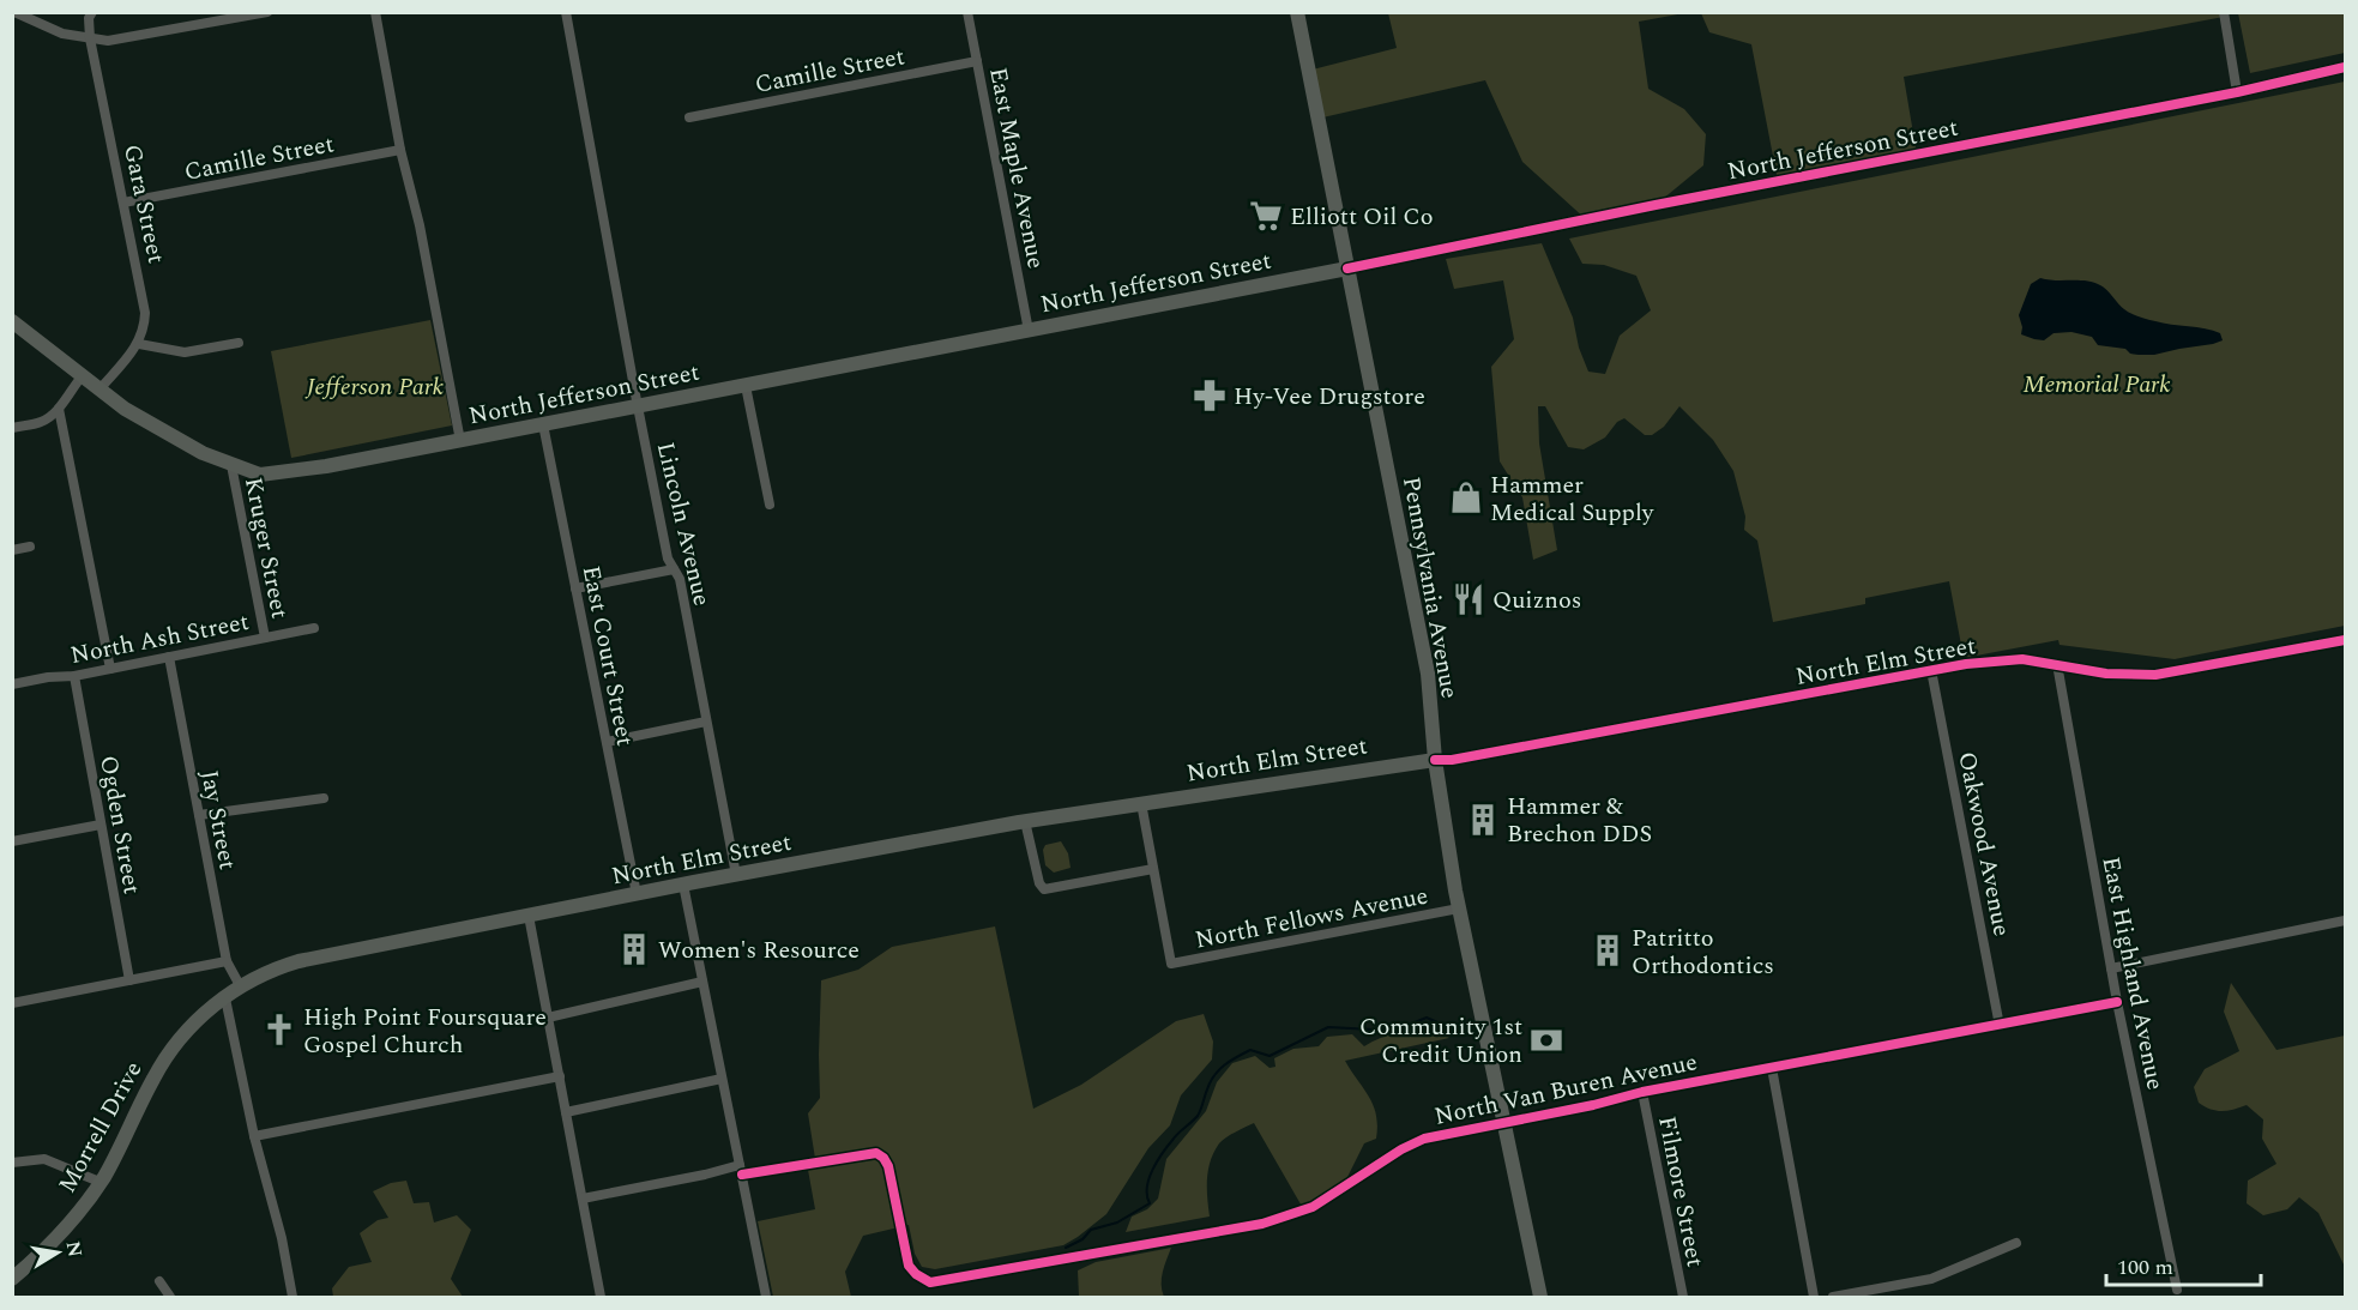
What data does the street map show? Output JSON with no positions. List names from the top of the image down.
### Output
{
  "streets": {
    "main road": [
      "North Jefferson Street",
      "Pennsylvania Avenue",
      "North Elm Street",
      "Morrell Drive"
    ],
    "street": [
      "Camille Street",
      "East Maple Avenue",
      "Gara Street",
      "Lincoln Avenue",
      "Kruger Street",
      "North Ash Street",
      "East Court Street",
      "Jay Street",
      "Ogden Street",
      "Oakwood Avenue",
      "North Fellows Avenue",
      "East Highland Avenue",
      "North Van Buren Avenue",
      "Filmore Street"
    ]
  },
  "crossings": [
    ["Camille Street", "East Maple Avenue"],
    ["Camille Street", "Gara Street"],
    ["North Jefferson Street", "East Maple Avenue"],
    ["North Jefferson Street", "Lincoln Avenue"],
    ["North Jefferson Street", "Kruger Street"],
    ["North Jefferson Street", "Pennsylvania Avenue"],
    ["North Jefferson Street", "East Court Street"],
    ["Lincoln Avenue", "North Elm Street"],
    ["Kruger Street", "North Ash Street"],
    ["Pennsylvania Avenue", "North Elm Street"],
    ["Pennsylvania Avenue", "North Fellows Avenue"],
    ["Pennsylvania Avenue", "North Van Buren Avenue"],
    ["North Ash Street", "Jay Street"],
    ["North Ash Street", "Ogden Street"],
    ["East Court Street", "North Elm Street"],
    ["North Elm Street", "Jay Street"],
    ["North Elm Street", "Oakwood Avenue"],
    ["North Elm Street", "East Highland Avenue"],
    ["North Elm Street", "Morrell Drive"],
    ["Oakwood Avenue", "North Van Buren Avenue"],
    ["East Highland Avenue", "North Van Buren Avenue"],
    ["North Van Buren Avenue", "Filmore Street"]
  ],
  "parks": ["Memorial Park", "Jefferson Park"],
  "places": {
    "supermarket": ["Elliott Oil Co"],
    "pharmacy": ["Hy-Vee Drugstore"],
    "shop": ["Hammer Medical Supply"],
    "restaurant": ["Quiznos"],
    "building": ["Hammer & Brechon DDS", "Women's Resource", "Patritto Orthodontics"],
    "church": ["High Point Foursquare Gospel Church"],
    "bank": ["Community 1st Credit Union"]
  },
  "scale_bar": "100 m",
  "north": "right"
}
